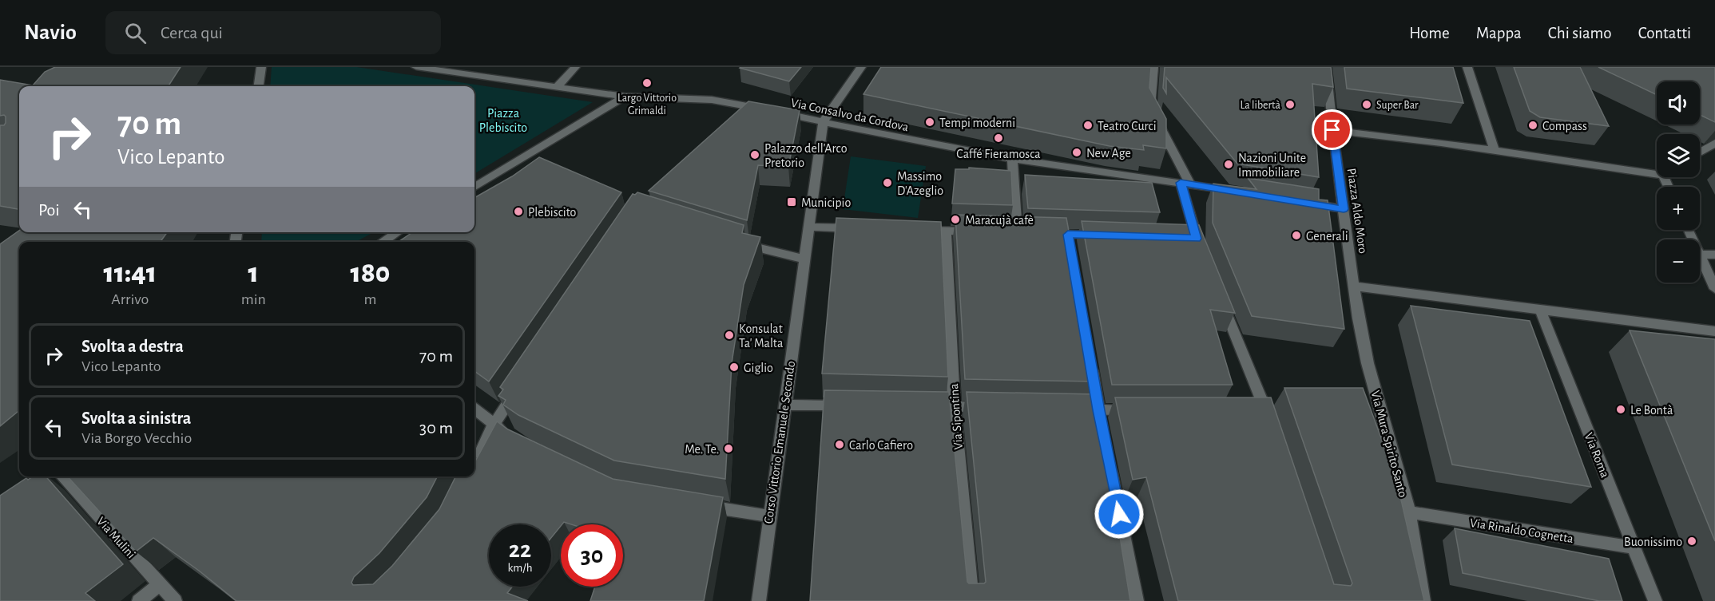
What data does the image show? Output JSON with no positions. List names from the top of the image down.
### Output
{
  "streets": {
    "street": [
      "Via Consalvo da Cordova",
      "Piazza Aldo Moro",
      "Via Sipontina",
      "Corso Vittorio Emanuele Secondo",
      "Via Mura Spirito Santo",
      "Via Roma",
      "Via Rinaldo Cognetta",
      "Via Mulini"
    ]
  },
  "crossings": [
    ["Via Consalvo da Cordova", "Corso Vittorio Emanuele Secondo"],
    ["Piazza Aldo Moro", "Via Mura Spirito Santo"],
    ["Via Mura Spirito Santo", "Via Rinaldo Cognetta"],
    ["Via Roma", "Via Rinaldo Cognetta"]
  ],
  "parks": ["Piazza Plebiscito"],
  "places": {
    "other": [
      "Largo Vittorio Grimaldi",
      "La libertà",
      "Super Bar",
      "Tempi moderni",
      "Teatro Curci",
      "Compass",
      "Caffé Fieramosca",
      "New Age",
      "Palazzo dell'Arco Pretorio",
      "Nazioni Unite Immobiliare",
      "Massimo D'Azeglio",
      "Plebiscito",
      "Maracujà cafè",
      "Generali",
      "Konsulat Ta' Malta",
      "Giglio",
      "Le Bontà",
      "Carlo Cafiero",
      "Me. Te.",
      "Buonissimo"
    ],
    "transit": ["Municipio"]
  },
  "page": {
    "header": "Navio",
    "search": "Cerca qui",
    "nav": [
      "Home",
      "Mappa",
      "Chi siamo",
      "Contatti"
    ],
    "map_buttons": ["+", "−"],
    "turn": ["70 m", "Vico Lepanto"],
    "then": "Poi",
    "eta": [
      "11:41",
      "Arrivo",
      "1",
      "min",
      "180",
      "m"
    ],
    "list": [
      {
        "name": "Svolta a destra",
        "note": "Vico Lepanto",
        "value": "70 m"
      },
      {
        "name": "Svolta a sinistra",
        "note": "Via Borgo Vecchio",
        "value": "30 m"
      }
    ],
    "speed": "22 km/h",
    "limit": "30"
  }
}
